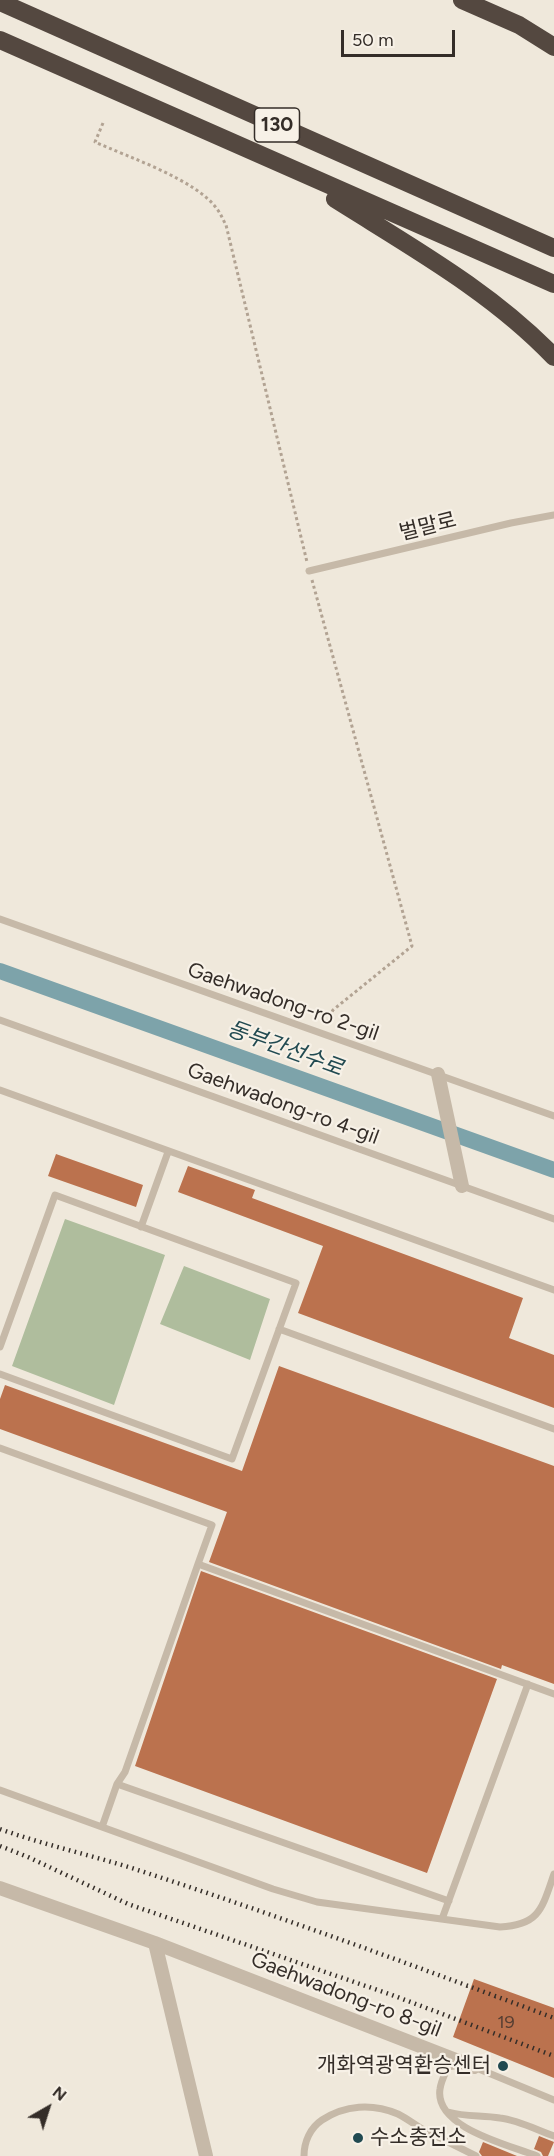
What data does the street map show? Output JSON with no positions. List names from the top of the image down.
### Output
{
  "streets": {
    "highway": ["130"],
    "street": ["Gaehwadong-ro 8-gil"],
    "lane": ["벌말로", "Gaehwadong-ro 2-gil", "Gaehwadong-ro 4-gil"]
  },
  "water": ["동부간선수로"],
  "places": ["개화역광역환승센터", "수소충전소"],
  "house_numbers": ["19"],
  "scale_bar": "50 m",
  "north": "top right"
}
